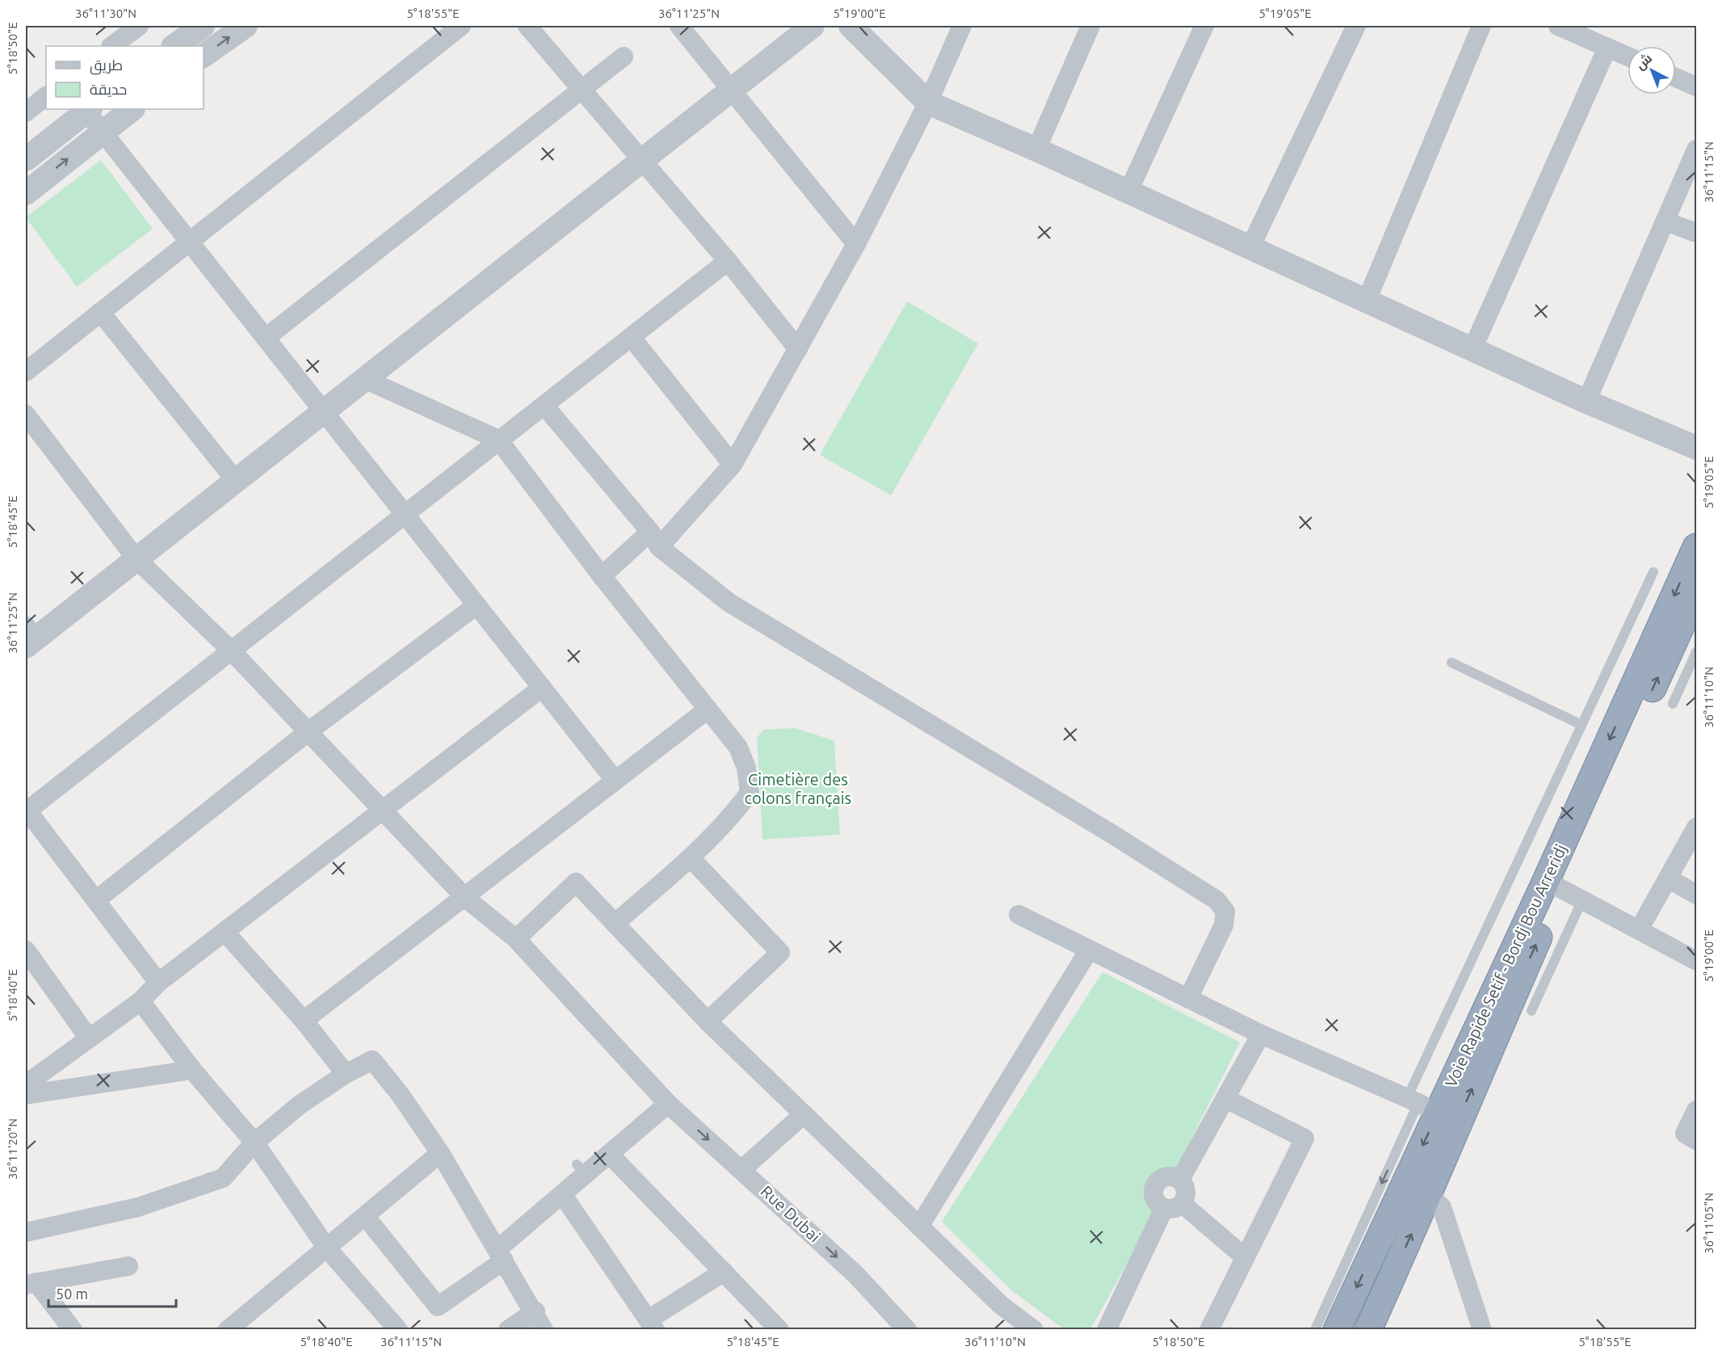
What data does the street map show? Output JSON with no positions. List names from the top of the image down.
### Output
{
  "streets": {
    "highway": ["Voie Rapide Setif - Bordj Bou Arreridj"],
    "street": ["Rue Dubai"]
  },
  "parks": ["Cimetière des colons français"],
  "legend": ["طريق", "حديقة"],
  "scale_bar": "50 m",
  "north": "top left",
  "coordinates": [
    "36°11'30\"N",
    "5°18'55\"E",
    "36°11'25\"N",
    "5°19'00\"E",
    "5°19'05\"E",
    "5°18'50\"E",
    "36°11'15\"N",
    "5°18'45\"E",
    "36°11'10\"N",
    "5°18'40\"E",
    "36°11'20\"N",
    "36°11'05\"N"
  ]
}
